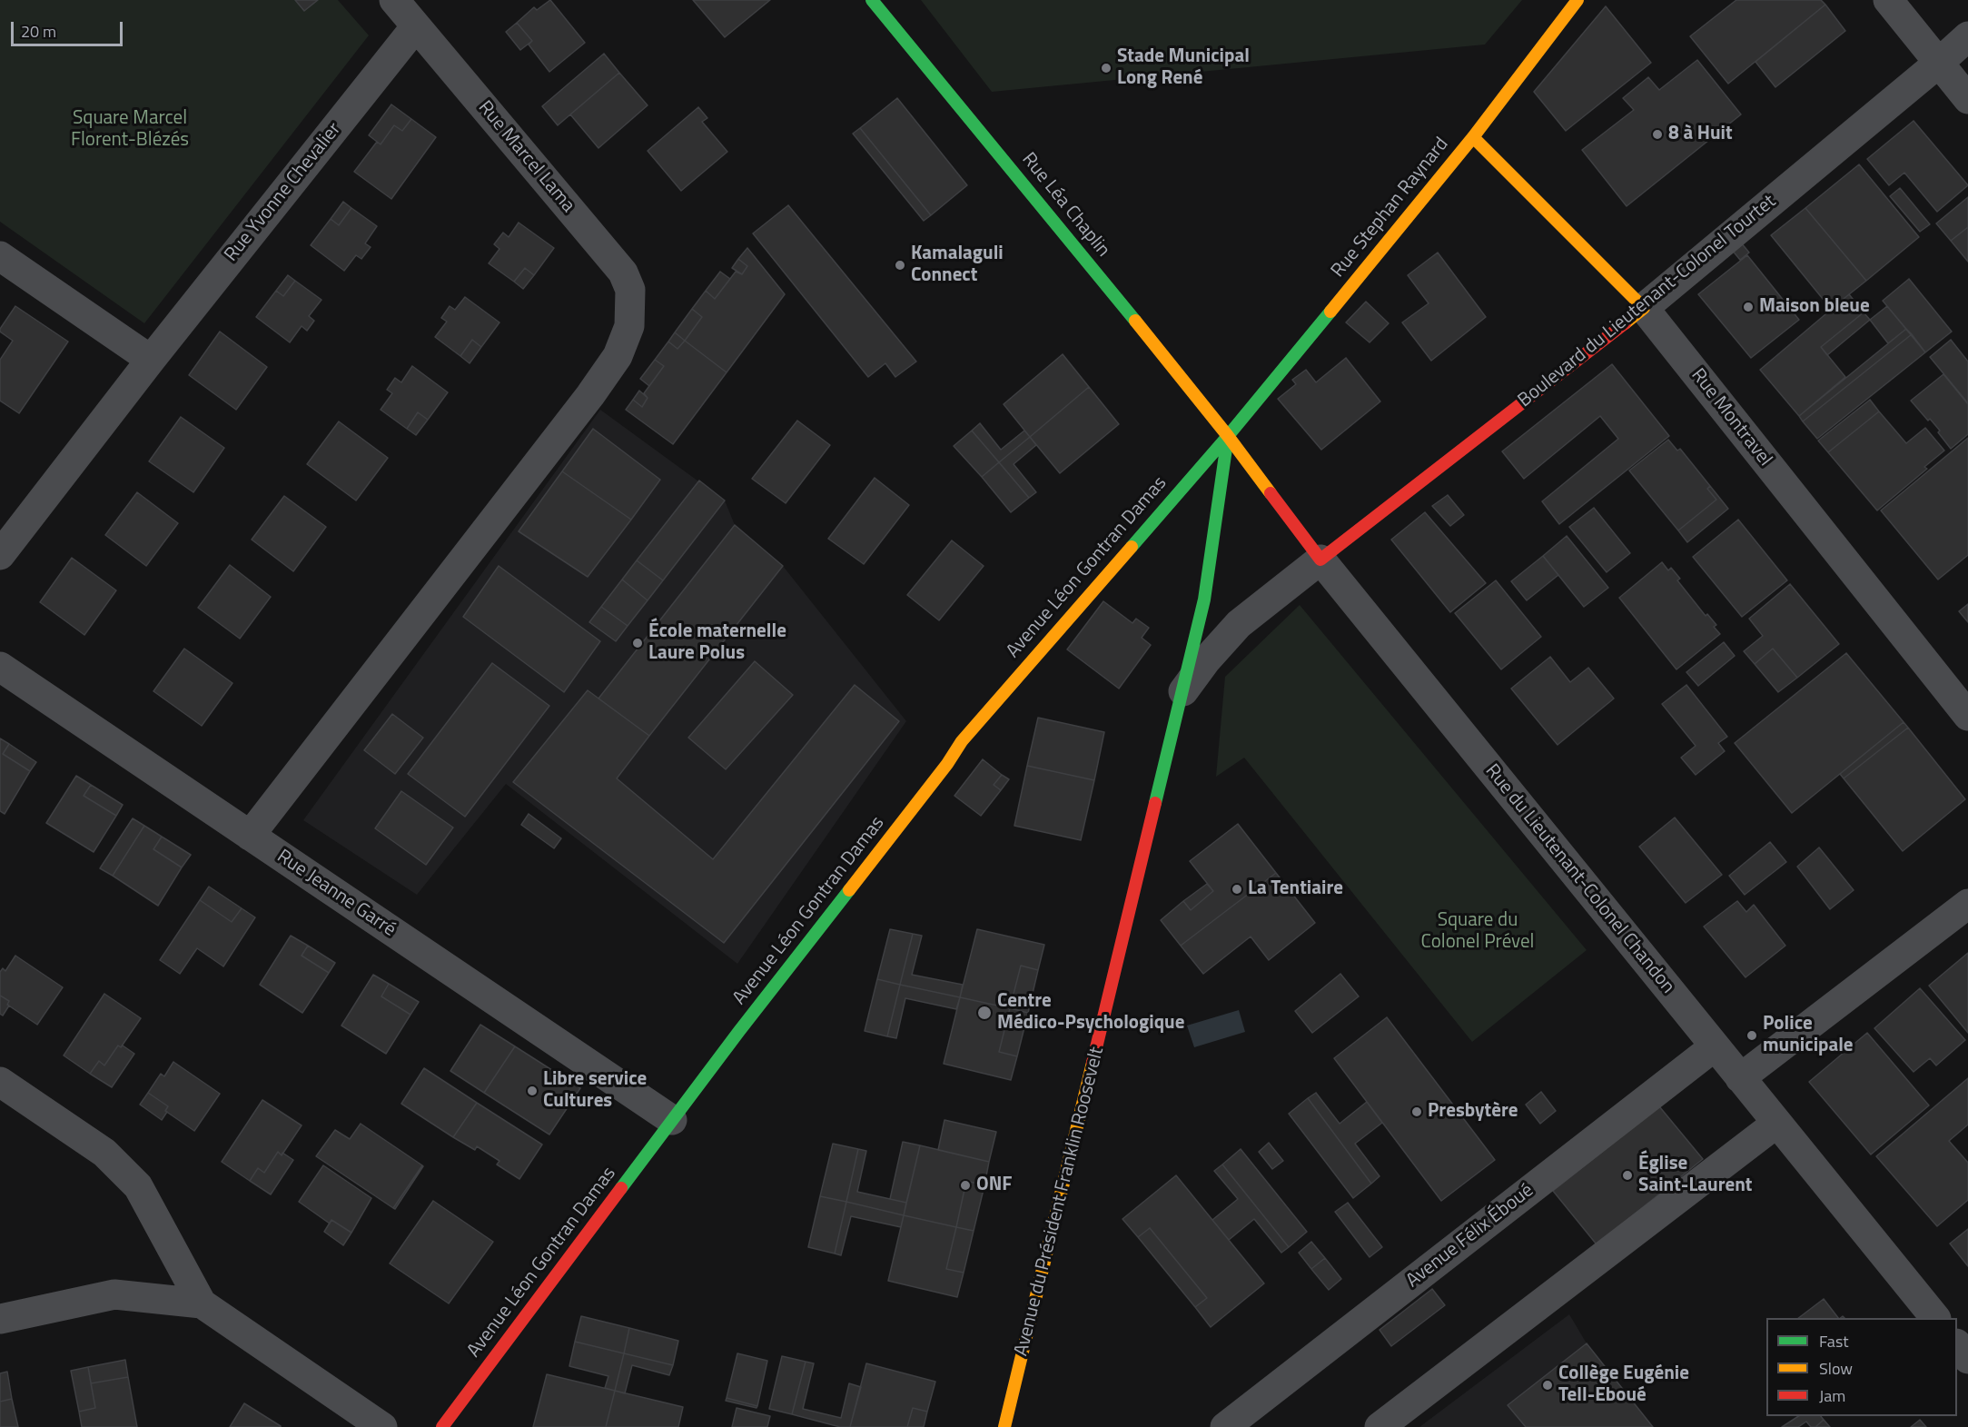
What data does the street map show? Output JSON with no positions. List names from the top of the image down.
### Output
{
  "streets": {
    "street": [
      "Rue Marcel Lama",
      "Rue Yvonne Chevalier",
      "Rue Léa Chaplin",
      "Rue Stephan Raynard",
      "Boulevard du Lieutenant-Colonel Tourtet",
      "Rue Montravel",
      "Avenue Léon Gontran Damas",
      "Rue du Lieutenant-Colonel Chandon",
      "Rue Jeanne Garré",
      "Avenue du Président Franklin Roosevelt",
      "Avenue Félix Éboué"
    ]
  },
  "crossings": [
    ["Rue Marcel Lama", "Rue Yvonne Chevalier"],
    ["Rue Marcel Lama", "Rue Jeanne Garré"],
    ["Rue Léa Chaplin", "Rue Stephan Raynard"],
    ["Rue Léa Chaplin", "Avenue Léon Gontran Damas"],
    ["Rue Léa Chaplin", "Rue du Lieutenant-Colonel Chandon"],
    ["Rue Léa Chaplin", "Avenue du Président Franklin Roosevelt"],
    ["Rue Stephan Raynard", "Rue Montravel"],
    ["Rue Stephan Raynard", "Avenue Léon Gontran Damas"],
    ["Rue Stephan Raynard", "Rue du Lieutenant-Colonel Chandon"],
    ["Rue Stephan Raynard", "Avenue du Président Franklin Roosevelt"],
    ["Boulevard du Lieutenant-Colonel Tourtet", "Rue Montravel"],
    ["Boulevard du Lieutenant-Colonel Tourtet", "Rue du Lieutenant-Colonel Chandon"],
    ["Boulevard du Lieutenant-Colonel Tourtet", "Avenue du Président Franklin Roosevelt"],
    ["Avenue Léon Gontran Damas", "Rue du Lieutenant-Colonel Chandon"],
    ["Avenue Léon Gontran Damas", "Rue Jeanne Garré"],
    ["Avenue Léon Gontran Damas", "Avenue du Président Franklin Roosevelt"],
    ["Rue du Lieutenant-Colonel Chandon", "Avenue du Président Franklin Roosevelt"],
    ["Rue du Lieutenant-Colonel Chandon", "Avenue Félix Éboué"]
  ],
  "parks": ["Square Marcel Florent-Blézés", "Square du Colonel Prével"],
  "places": [
    "Stade Municipal Long René",
    "8 à Huit",
    "Kamalaguli Connect",
    "Maison bleue",
    "École maternelle Laure Polus",
    "La Tentiaire",
    "Centre Médico-Psychologique",
    "Police municipale",
    "Libre service Cultures",
    "Presbytère",
    "Église Saint-Laurent",
    "ONF",
    "Collège Eugénie Tell-Eboué"
  ],
  "legend": ["Fast", "Slow", "Jam"],
  "scale_bar": "20 m"
}
